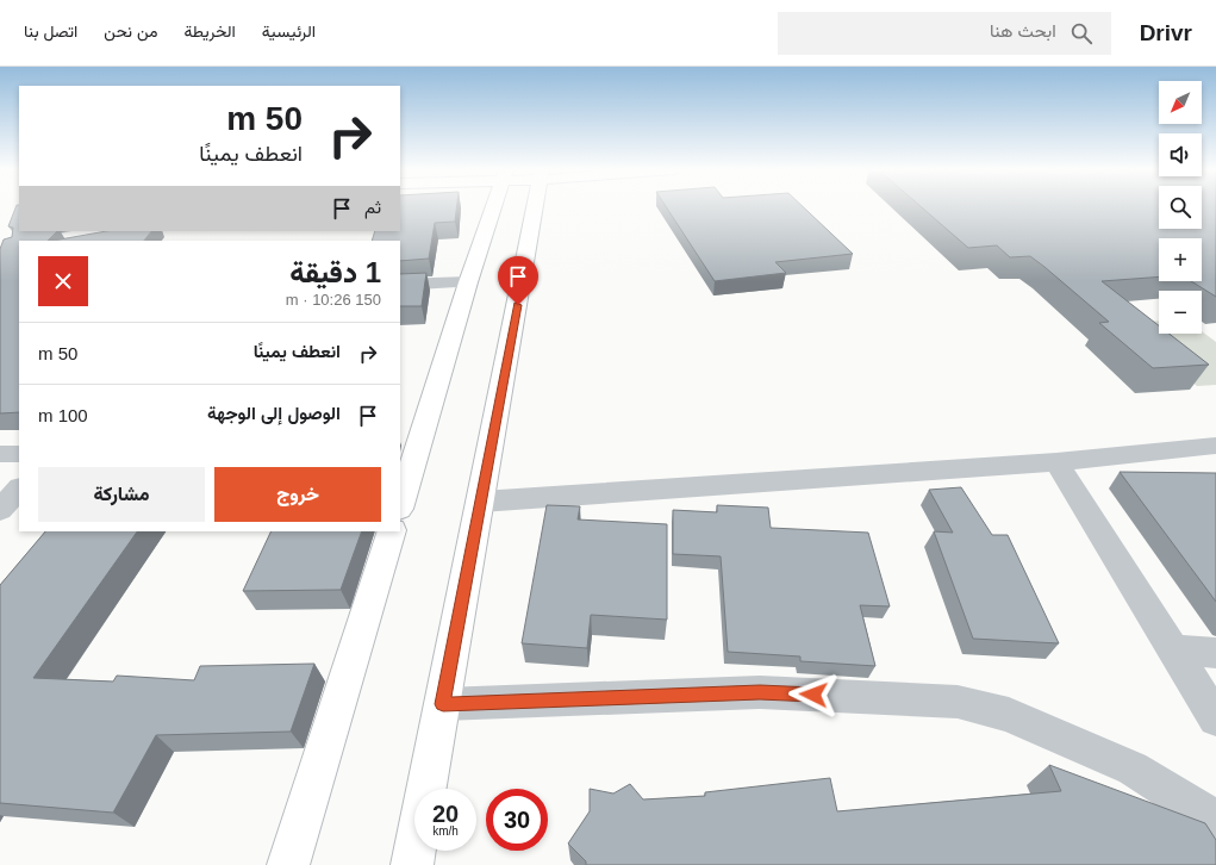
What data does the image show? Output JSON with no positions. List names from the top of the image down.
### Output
{
  "north": "bottom left",
  "page": {
    "header": "Drivr",
    "search": "ابحث هنا",
    "nav": [
      "الرئيسية",
      "الخريطة",
      "من نحن",
      "اتصل بنا"
    ],
    "map_buttons": ["+", "−"],
    "turn": ["50 m", "انعطف يمينًا"],
    "then": "ثم",
    "heading": ["1 دقيقة", "150 m · 10:26"],
    "list": [
      {
        "name": "انعطف يمينًا",
        "value": "50 m"
      },
      {
        "name": "الوصول إلى الوجهة",
        "value": "100 m"
      }
    ],
    "buttons": ["خروج", "مشاركة"],
    "speed": "20 km/h",
    "limit": "30"
  }
}
